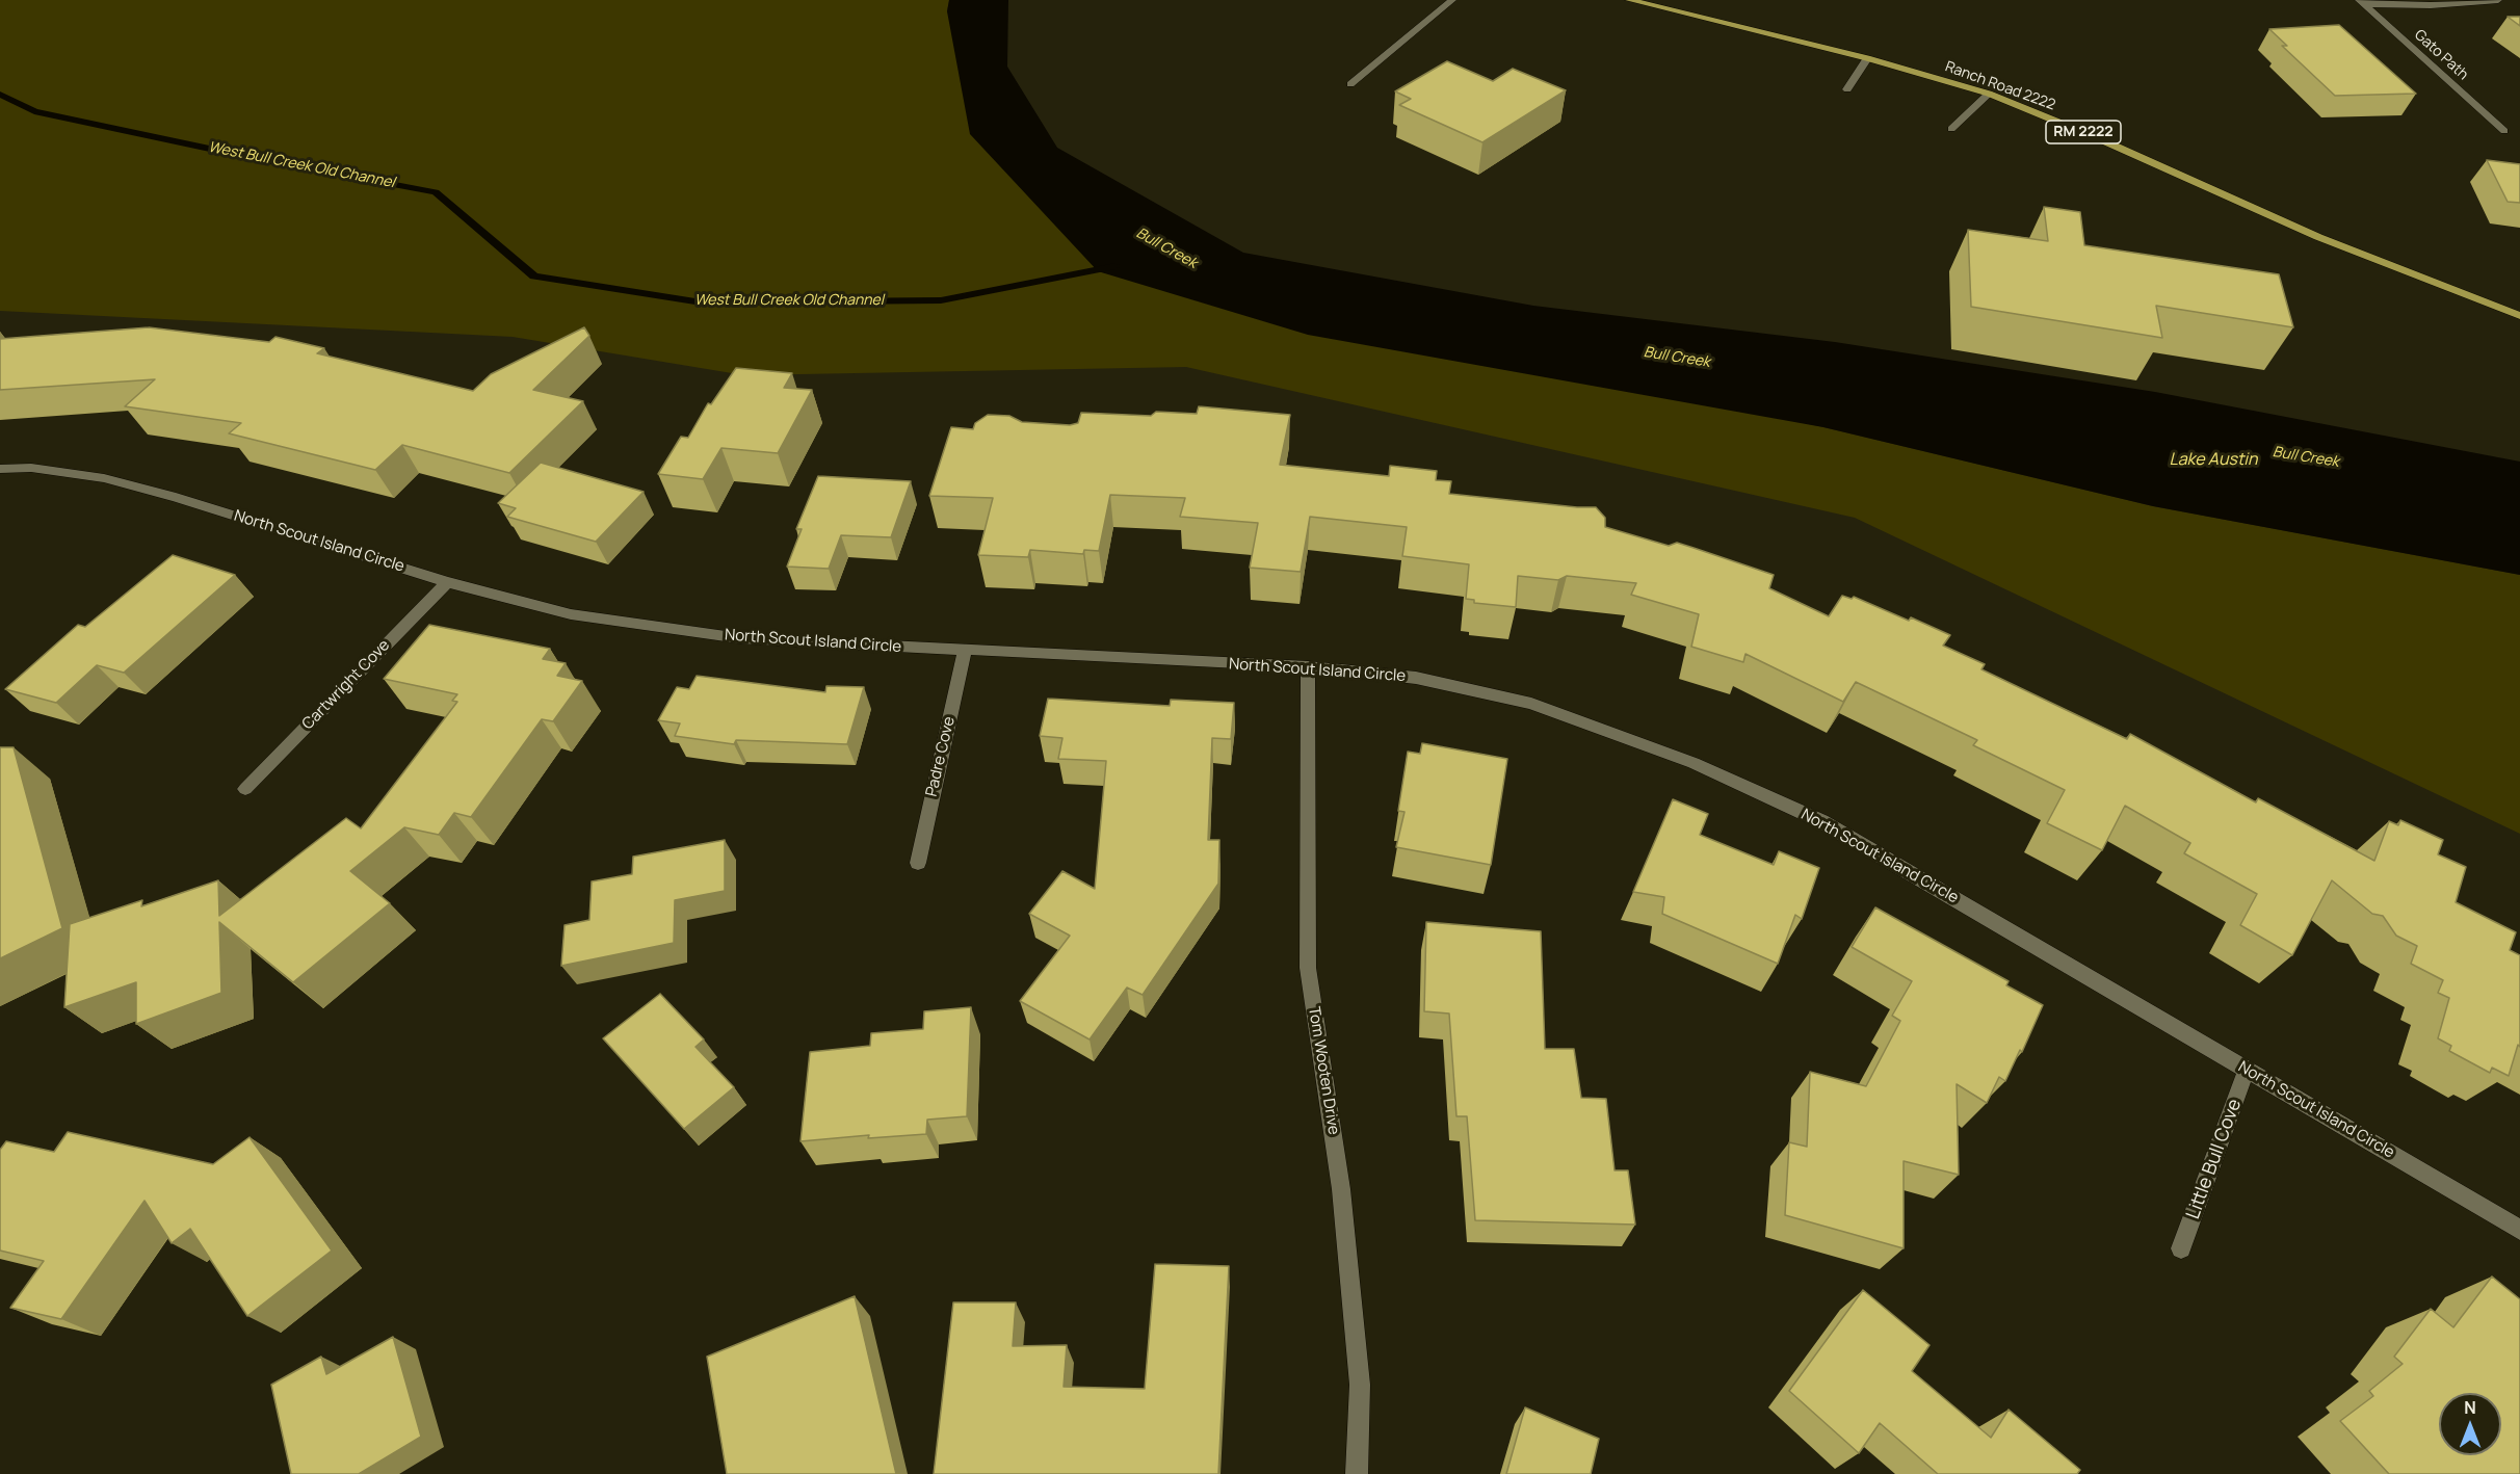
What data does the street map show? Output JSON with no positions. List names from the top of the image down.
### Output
{
  "streets": {
    "main road": ["Ranch Road 2222", "RM 2222"],
    "street": [
      "Gato Path",
      "North Scout Island Circle",
      "Cartwright Cove",
      "Padre Cove",
      "Tom Wooten Drive",
      "Little Bull Cove"
    ]
  },
  "crossings": [
    ["North Scout Island Circle", "Cartwright Cove"],
    ["North Scout Island Circle", "Padre Cove"],
    ["North Scout Island Circle", "Tom Wooten Drive"],
    ["North Scout Island Circle", "Little Bull Cove"]
  ],
  "water": ["West Bull Creek Old Channel", "Bull Creek", "Lake Austin"],
  "north": "top"
}
